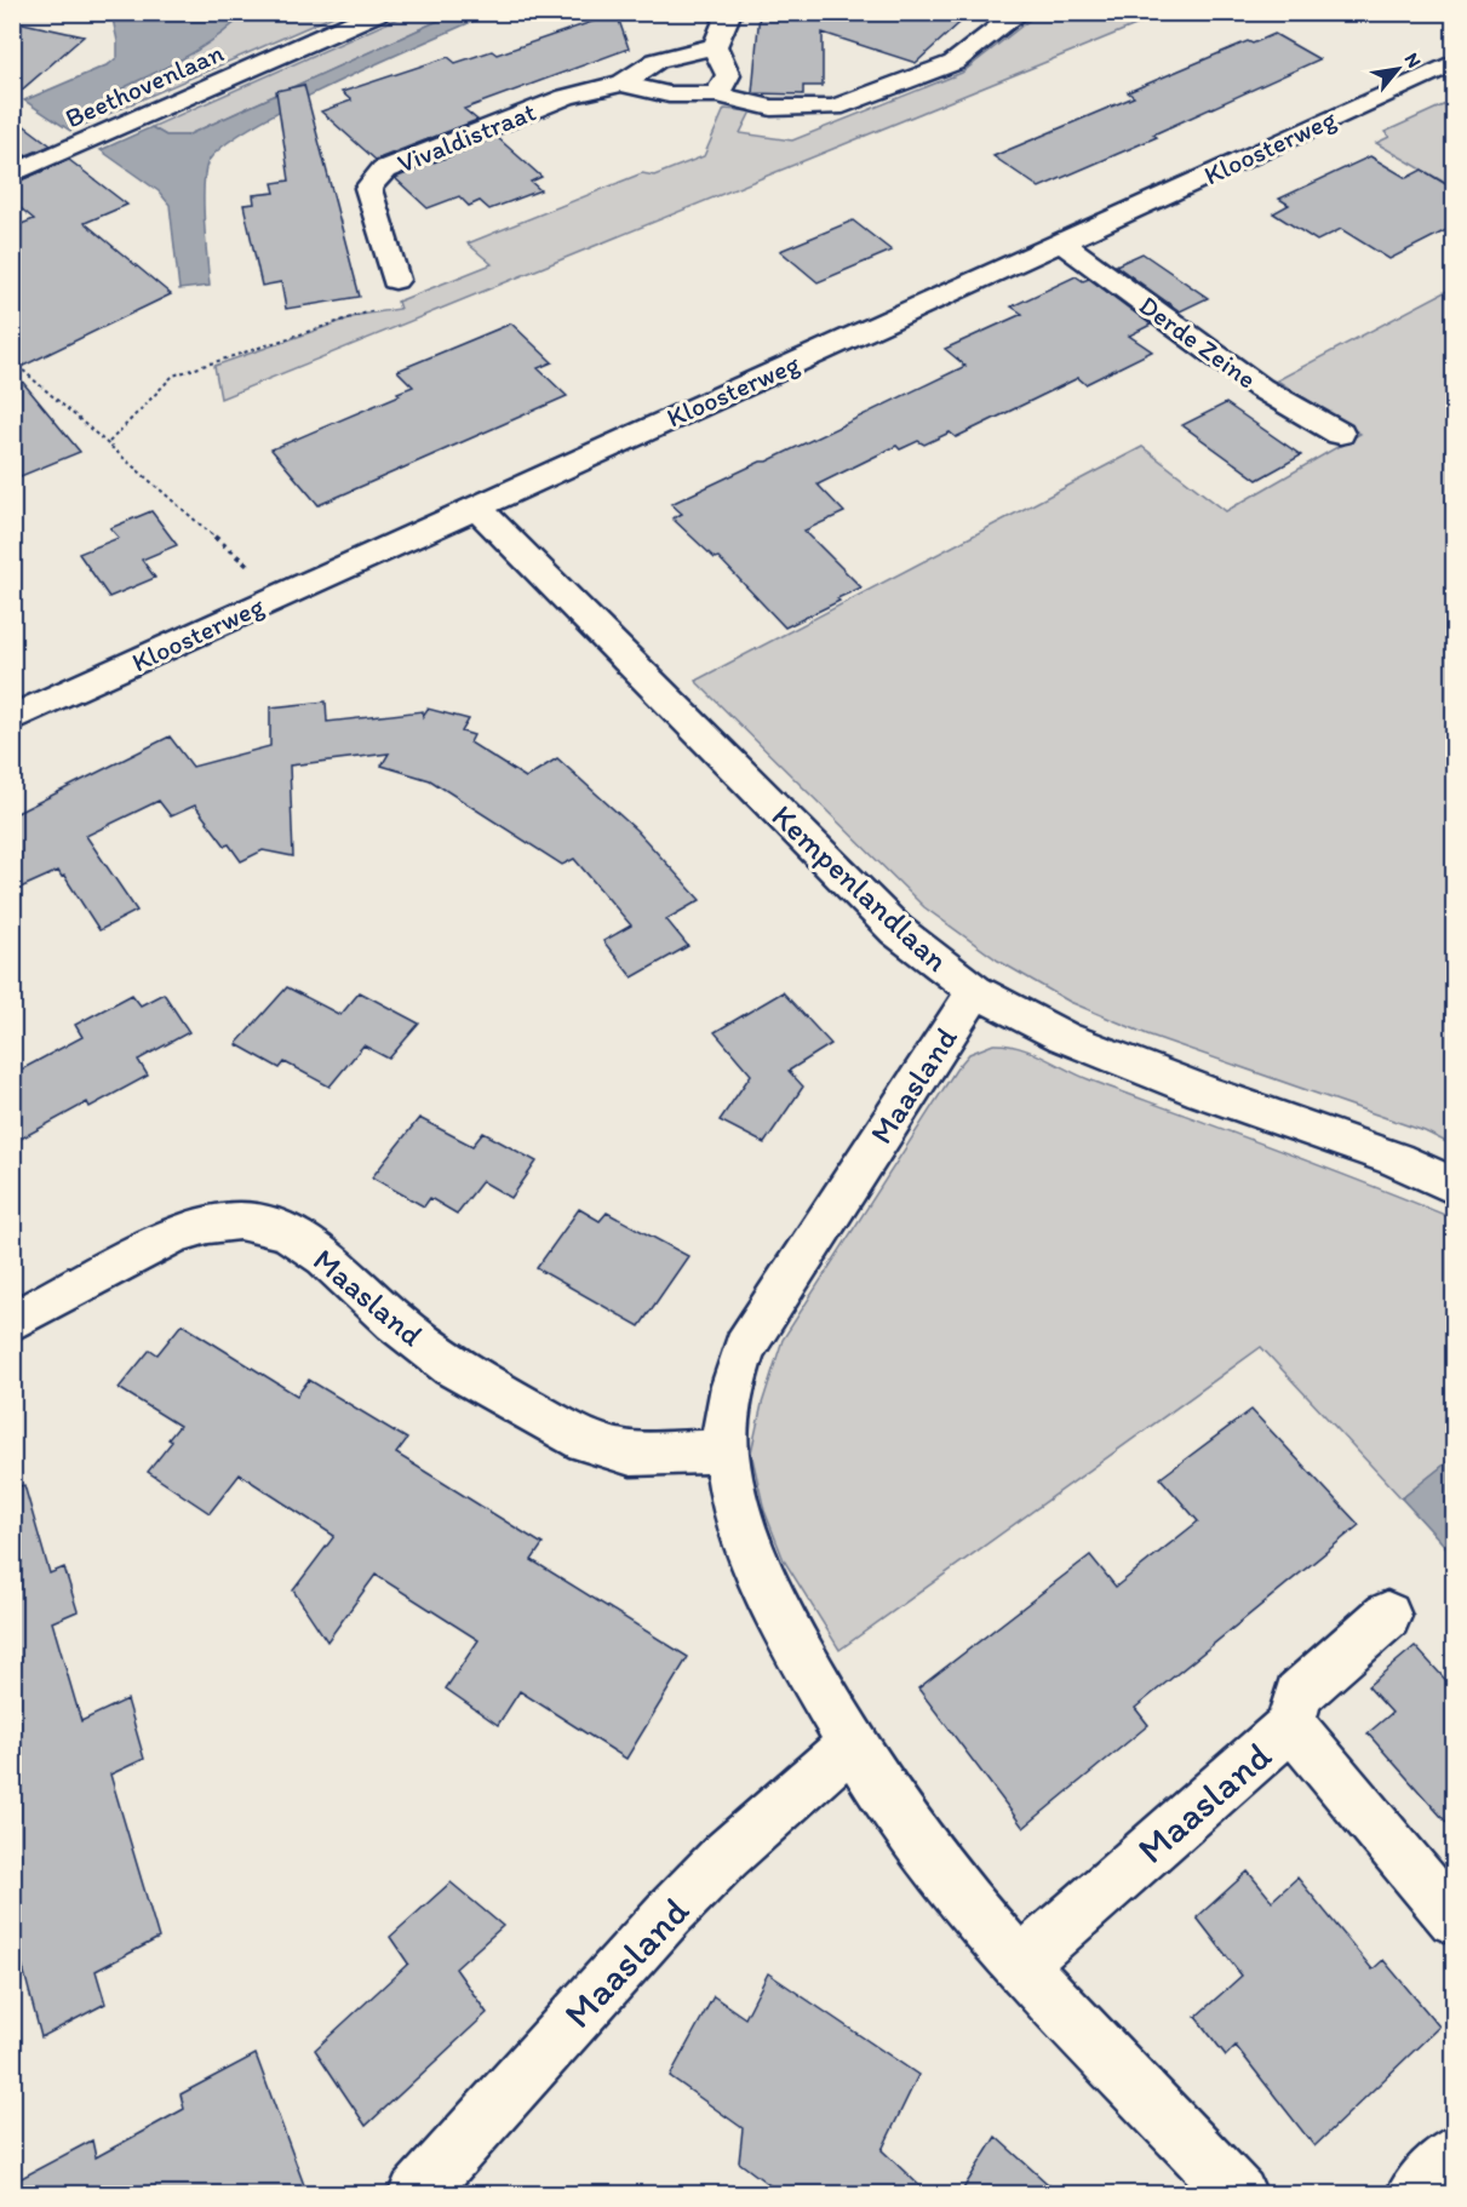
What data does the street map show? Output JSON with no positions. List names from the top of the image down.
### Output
{
  "streets": {
    "street": [
      "Beethovenlaan",
      "Vivaldistraat",
      "Kloosterweg",
      "Derde Zeine",
      "Kempenlandlaan",
      "Maasland"
    ]
  },
  "crossings": [
    ["Kloosterweg", "Derde Zeine"],
    ["Kloosterweg", "Kempenlandlaan"],
    ["Kempenlandlaan", "Maasland"]
  ],
  "north": "top right"
}
